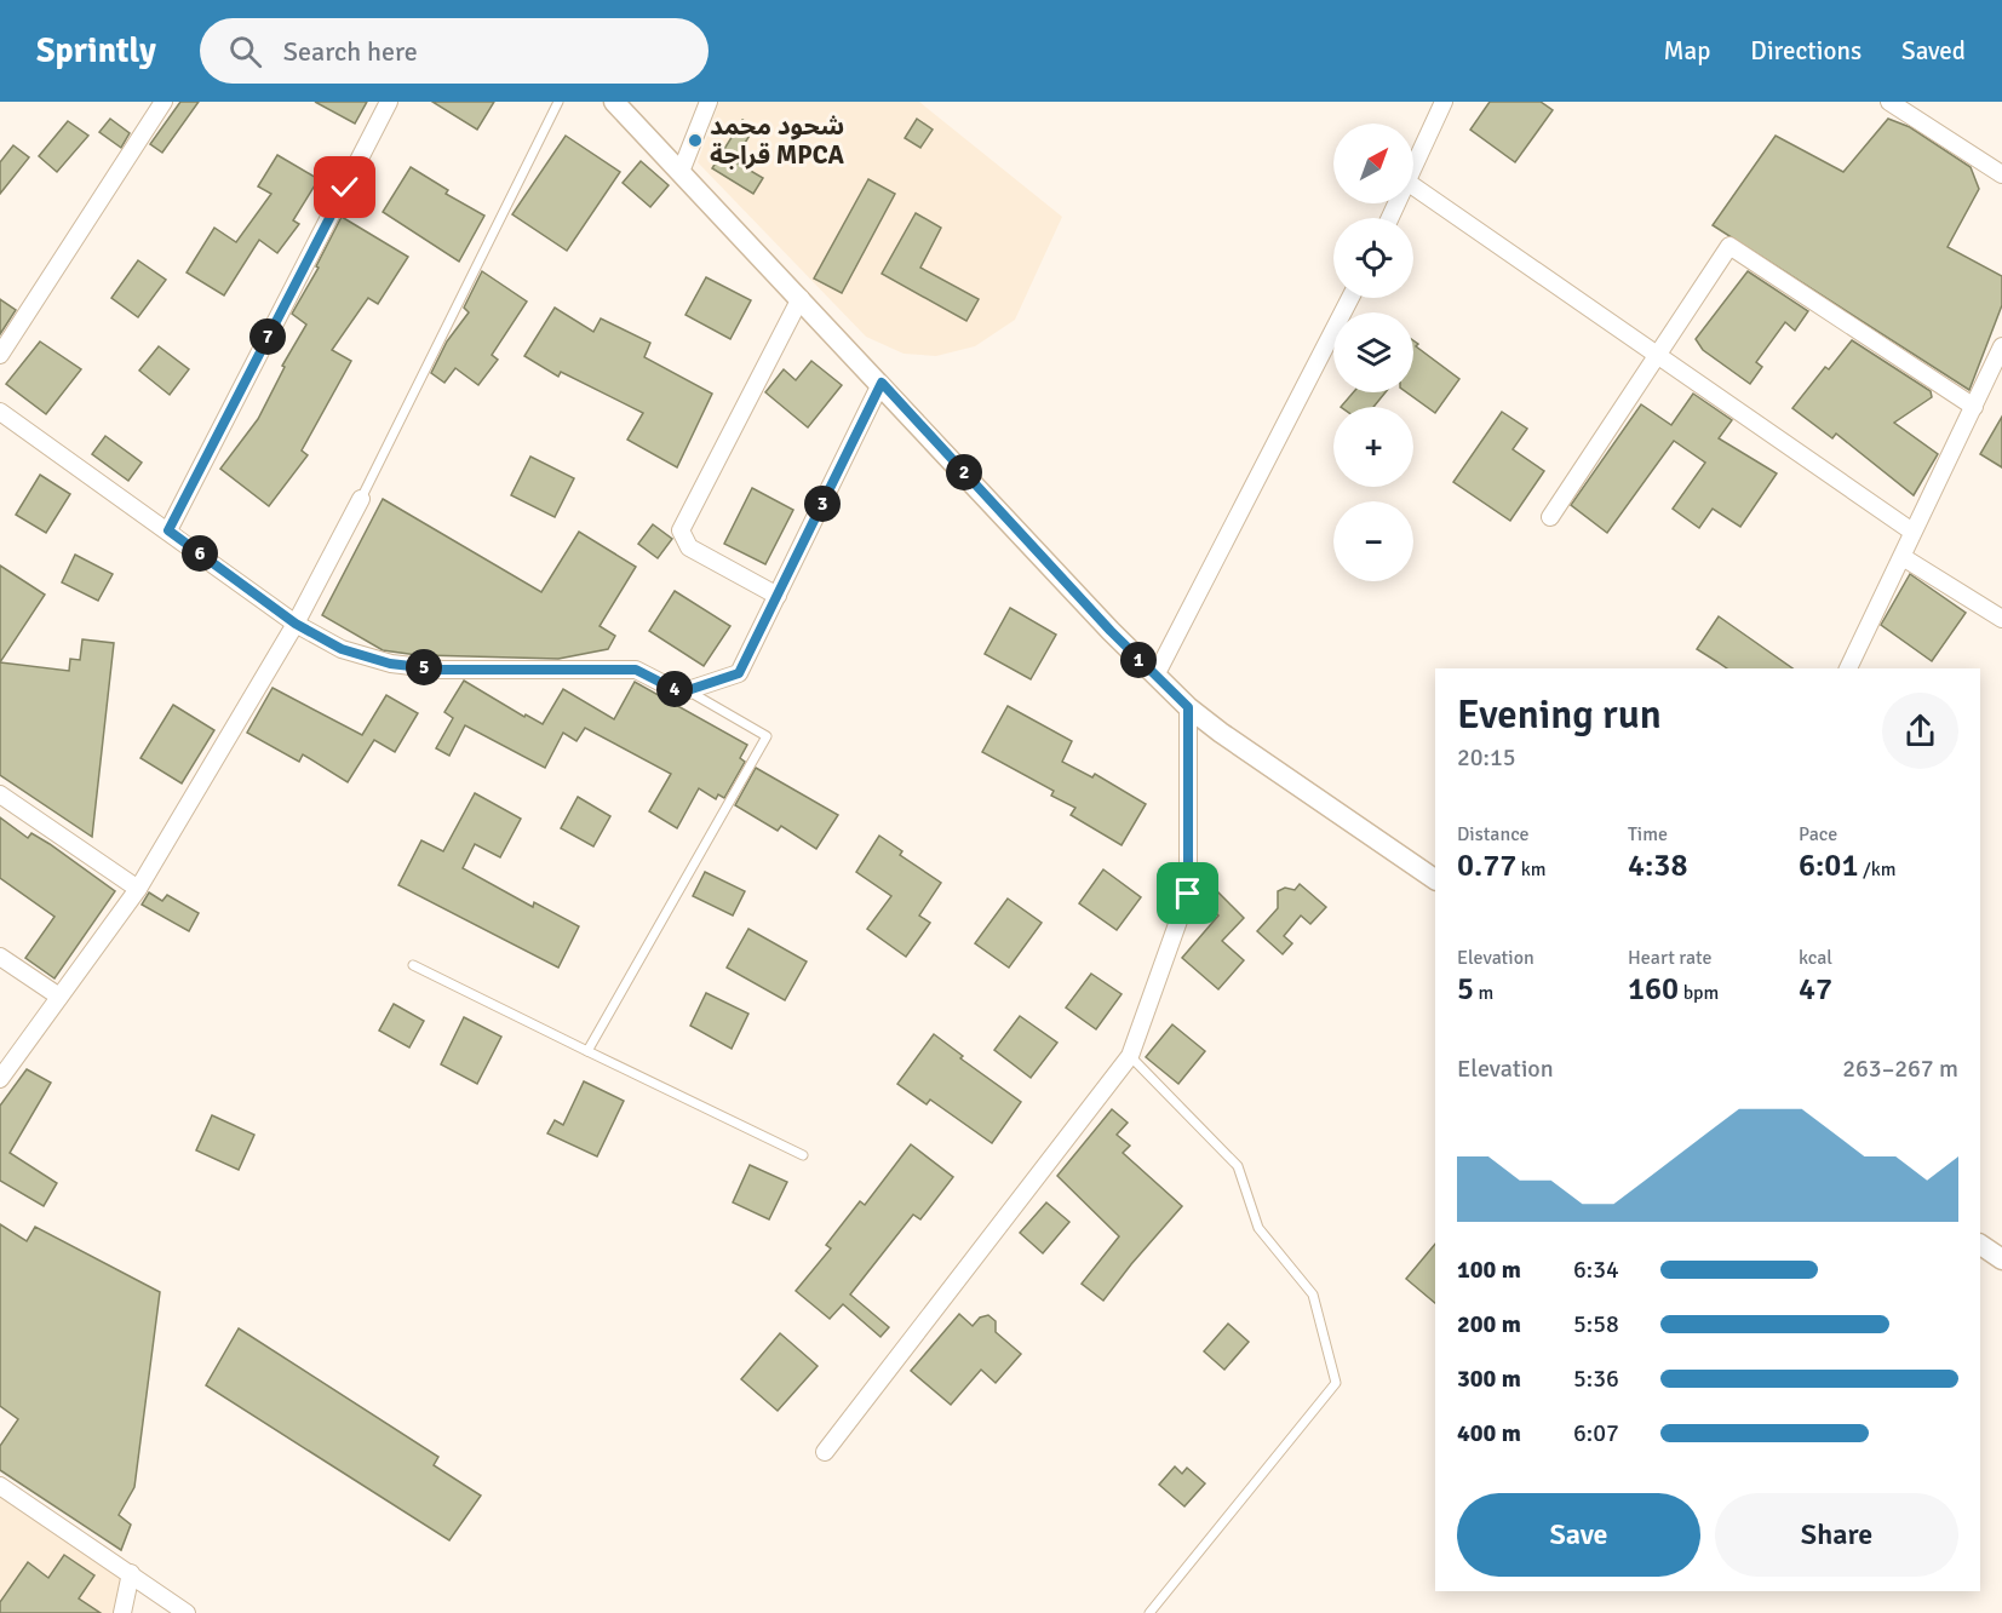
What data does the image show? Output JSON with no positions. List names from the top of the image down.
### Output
{
  "places": ["شحود محمد قراجة MPCA"],
  "north": "top right",
  "page": {
    "header": "Sprintly",
    "search": "Search here",
    "nav": ["Map", "Directions", "Saved"],
    "map_buttons": ["+", "−"],
    "pins": [
      "7",
      "2",
      "3",
      "6",
      "1",
      "5",
      "4"
    ],
    "heading": ["Evening run", "20:15"],
    "stats": [
      ["Distance", "0.77 km"],
      ["Time", "4:38"],
      ["Pace", "6:01 /km"],
      ["Elevation", "5 m"],
      ["Heart rate", "160 bpm"],
      ["kcal", "47"]
    ],
    "chart": ["Elevation", "263–267 m"],
    "list": [
      {
        "name": "100 m",
        "note": "6:34"
      },
      {
        "name": "200 m",
        "note": "5:58"
      },
      {
        "name": "300 m",
        "note": "5:36"
      },
      {
        "name": "400 m",
        "note": "6:07"
      }
    ],
    "buttons": ["Save", "Share"]
  }
}
